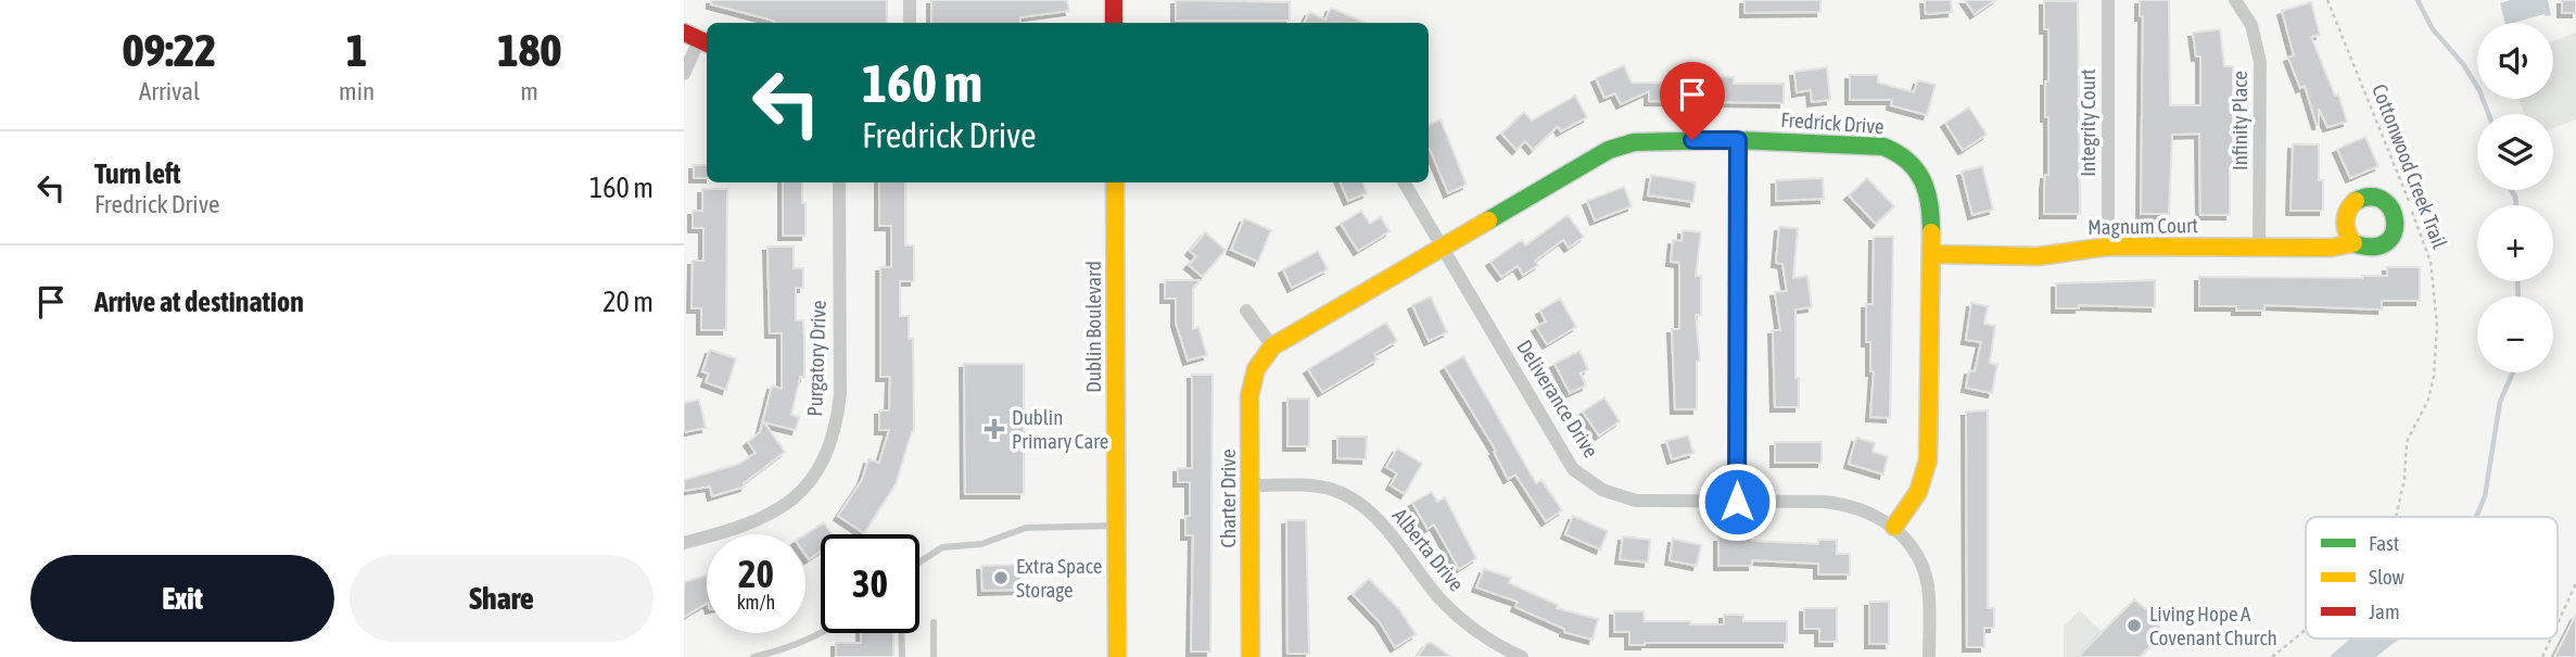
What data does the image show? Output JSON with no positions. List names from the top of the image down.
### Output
{
  "streets": {
    "street": [
      "Infinity Place",
      "Fredrick Drive",
      "Integrity Court",
      "Magnum Court",
      "Dublin Boulevard",
      "Purgatory Drive",
      "Deliverance Drive",
      "Charter Drive",
      "Alberta Drive"
    ],
    "path": ["Cottonwood Creek Trail"]
  },
  "crossings": [
    ["Infinity Place", "Magnum Court"],
    ["Fredrick Drive", "Magnum Court"],
    ["Fredrick Drive", "Deliverance Drive"],
    ["Fredrick Drive", "Charter Drive"],
    ["Integrity Court", "Magnum Court"],
    ["Deliverance Drive", "Charter Drive"],
    ["Charter Drive", "Alberta Drive"]
  ],
  "places": {
    "health": ["Dublin Primary Care"],
    "other": ["Extra Space Storage", "Living Hope A Covenant Church"]
  },
  "legend": ["Fast", "Slow", "Jam"],
  "page": {
    "eta": [
      "09:22",
      "Arrival",
      "1",
      "min",
      "180",
      "m"
    ],
    "map_buttons": ["+", "−"],
    "turn": ["160 m", "Fredrick Drive"],
    "list": [
      {
        "name": "Turn left",
        "note": "Fredrick Drive",
        "value": "160 m"
      },
      {
        "name": "Arrive at destination",
        "value": "20 m"
      }
    ],
    "speed": "20 km/h",
    "limit": "30",
    "buttons": ["Exit", "Share"]
  }
}
